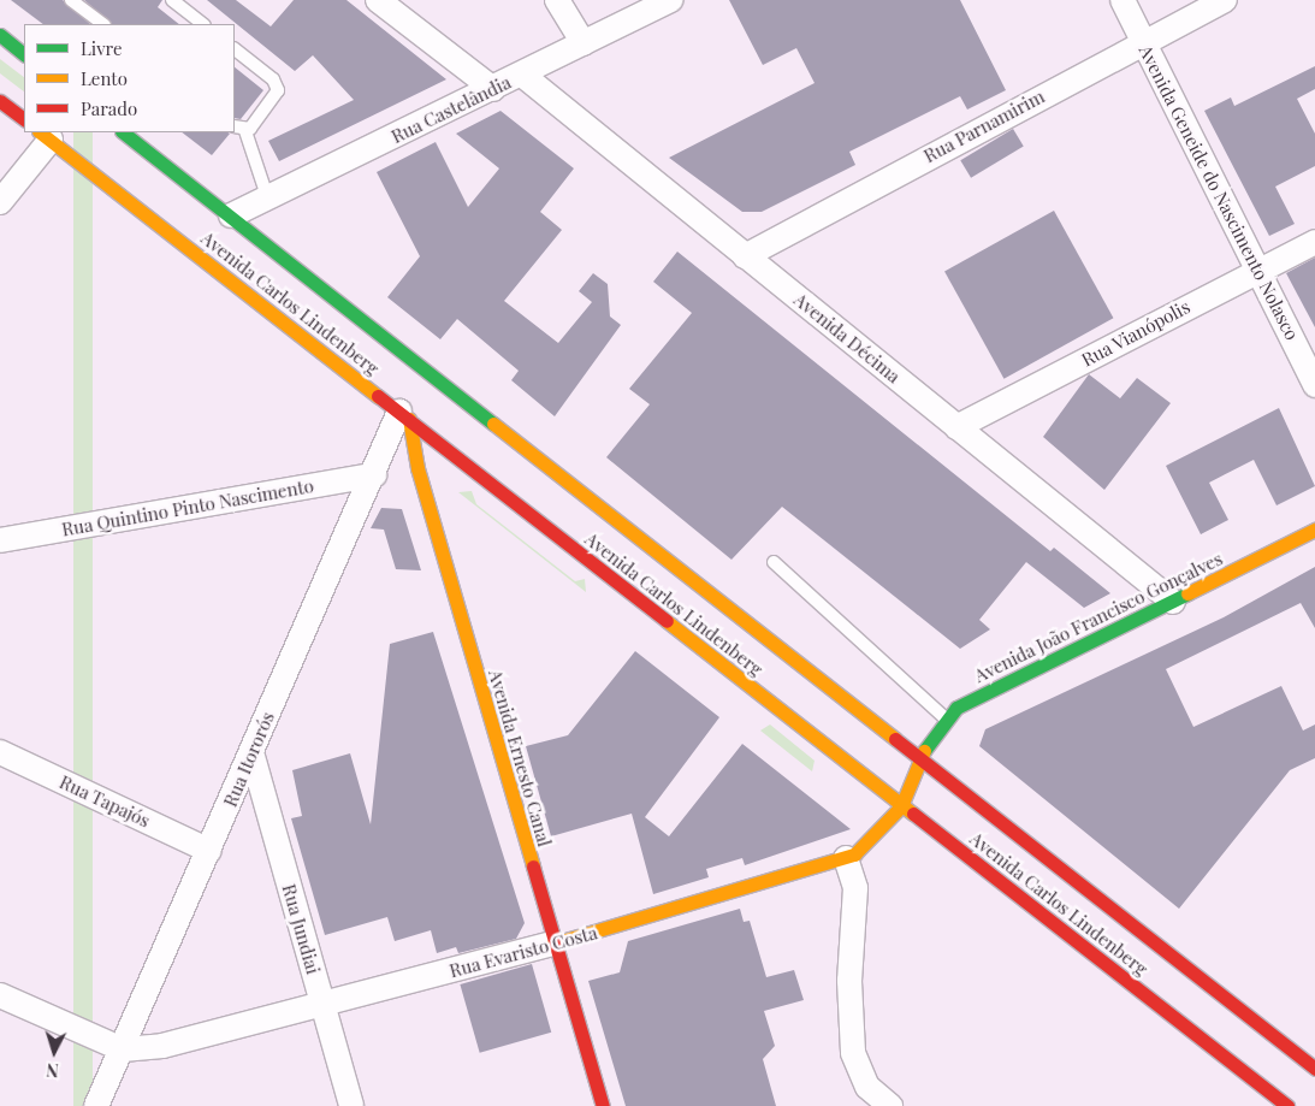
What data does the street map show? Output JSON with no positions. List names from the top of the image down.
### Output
{
  "streets": {
    "main road": [
      "Avenida Carlos Lindenberg",
      "Avenida João Francisco Gonçalves",
      "Avenida Ernesto Canal",
      "Rua Evaristo Costa"
    ],
    "street": [
      "Rua Castelândia",
      "Rua Parnamirim",
      "Avenida Geneide do Nascimento Nolasco",
      "Rua Vianópolis",
      "Avenida Décima",
      "Rua Quintino Pinto Nascimento",
      "Rua Itororós",
      "Rua Tapajós",
      "Rua Jundiai"
    ]
  },
  "crossings": [
    ["Rua Castelândia", "Avenida Carlos Lindenberg"],
    ["Rua Castelândia", "Avenida Décima"],
    ["Rua Parnamirim", "Avenida Geneide do Nascimento Nolasco"],
    ["Rua Parnamirim", "Avenida Décima"],
    ["Avenida Geneide do Nascimento Nolasco", "Rua Vianópolis"],
    ["Avenida Carlos Lindenberg", "Avenida Ernesto Canal"],
    ["Avenida Carlos Lindenberg", "Rua Itororós"],
    ["Avenida Carlos Lindenberg", "Rua Evaristo Costa"],
    ["Rua Vianópolis", "Avenida Décima"],
    ["Avenida Décima", "Avenida João Francisco Gonçalves"],
    ["Rua Quintino Pinto Nascimento", "Rua Itororós"],
    ["Avenida Ernesto Canal", "Rua Itororós"],
    ["Avenida Ernesto Canal", "Rua Evaristo Costa"],
    ["Rua Itororós", "Rua Tapajós"],
    ["Rua Itororós", "Rua Jundiai"],
    ["Rua Itororós", "Rua Evaristo Costa"],
    ["Rua Jundiai", "Rua Evaristo Costa"]
  ],
  "legend": ["Livre", "Lento", "Parado"],
  "north": "bottom"
}
